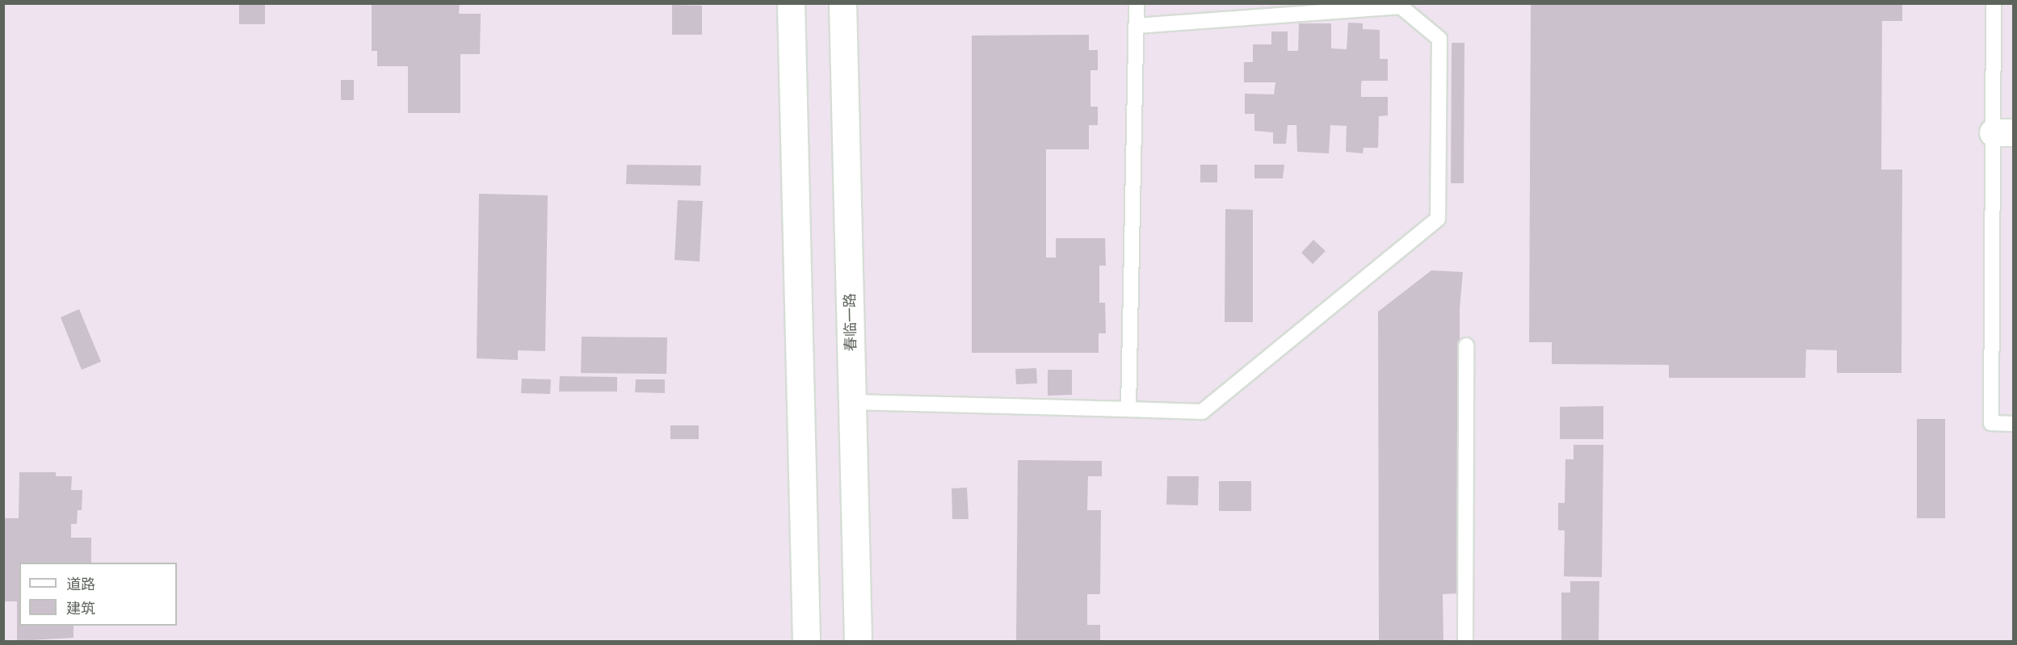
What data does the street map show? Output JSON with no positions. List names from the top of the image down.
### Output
{
  "streets": {
    "main road": ["春临一路"]
  },
  "legend": ["道路", "建筑"]
}
